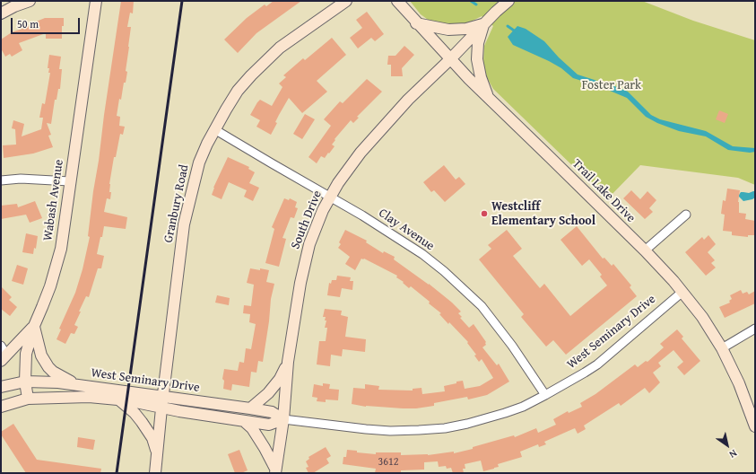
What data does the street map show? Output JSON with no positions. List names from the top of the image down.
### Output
{
  "streets": {
    "street": [
      "Trail Lake Drive",
      "Wabash Avenue",
      "Granbury Road",
      "South Drive",
      "Clay Avenue",
      "West Seminary Drive"
    ]
  },
  "crossings": [
    ["Trail Lake Drive", "South Drive"],
    ["Trail Lake Drive", "West Seminary Drive"],
    ["Wabash Avenue", "West Seminary Drive"],
    ["Granbury Road", "Clay Avenue"],
    ["Granbury Road", "West Seminary Drive"],
    ["South Drive", "Clay Avenue"],
    ["South Drive", "West Seminary Drive"],
    ["Clay Avenue", "West Seminary Drive"]
  ],
  "parks": ["Foster Park"],
  "places": ["Westcliff Elementary School"],
  "house_numbers": ["3612"],
  "scale_bar": "50 m",
  "north": "bottom right"
}
